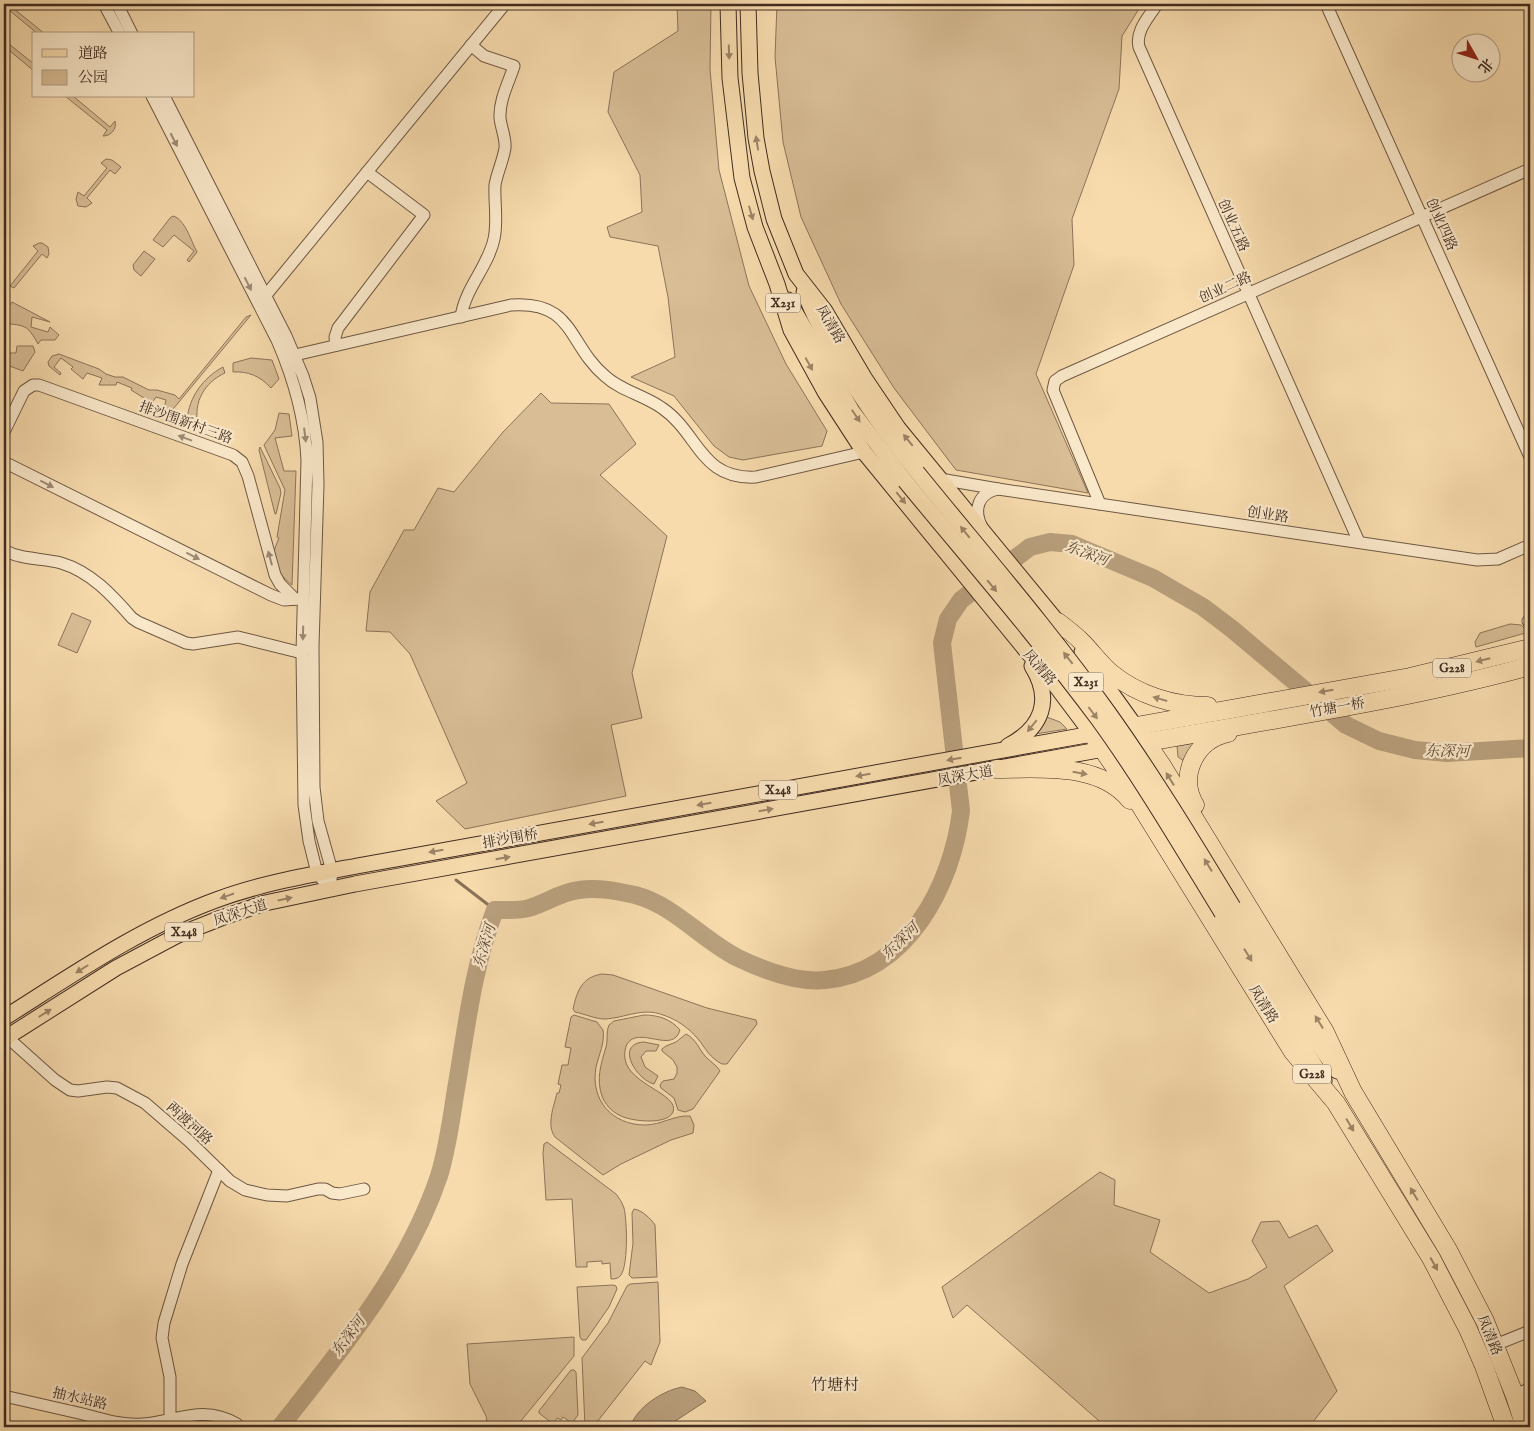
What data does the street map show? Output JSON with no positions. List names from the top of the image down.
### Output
{
  "streets": {
    "highway": [
      "凤清路",
      "G228",
      "竹塘一桥",
      "凤深大道"
    ],
    "main road": ["X231", "X248", "排沙围桥"],
    "street": [
      "创业四路",
      "创业五路",
      "创业二路",
      "排沙围新村三路",
      "创业路",
      "两渡河路",
      "抽水站路"
    ]
  },
  "crossings": [
    ["创业四路", "创业二路"],
    ["创业五路", "创业二路"],
    ["创业五路", "创业路"],
    ["创业二路", "创业路"],
    ["凤清路", "创业路"],
    ["凤清路", "G228"],
    ["凤清路", "凤深大道"],
    ["G228", "竹塘一桥"],
    ["G228", "凤深大道"],
    ["竹塘一桥", "凤深大道"],
    ["凤深大道", "排沙围桥"],
    ["凤深大道", "两渡河路"]
  ],
  "districts": ["竹塘村"],
  "water": ["东深河"],
  "legend": ["道路", "公园"],
  "north": "bottom right"
}
